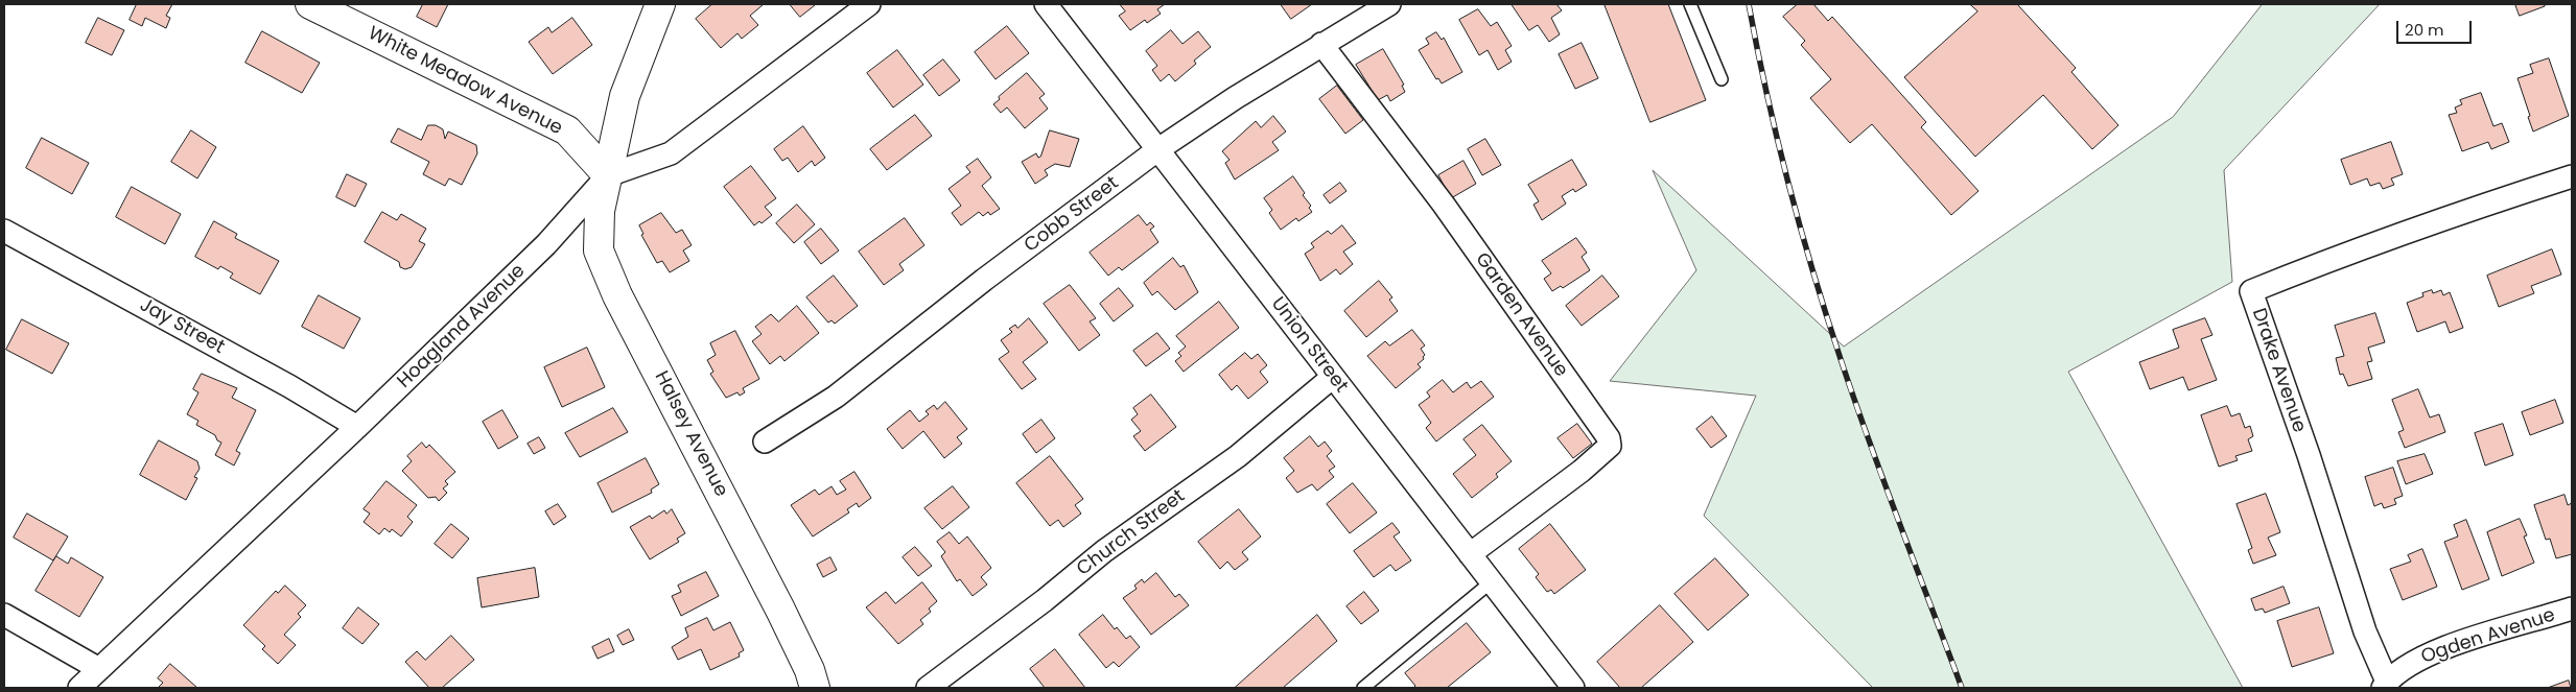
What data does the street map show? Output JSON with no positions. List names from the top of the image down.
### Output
{
  "streets": {
    "main road": ["White Meadow Avenue", "Halsey Avenue"],
    "street": [
      "Cobb Street",
      "Garden Avenue",
      "Jay Street",
      "Hoagland Avenue",
      "Union Street",
      "Drake Avenue",
      "Church Street",
      "Ogden Avenue"
    ]
  },
  "crossings": [
    ["White Meadow Avenue", "Hoagland Avenue"],
    ["White Meadow Avenue", "Halsey Avenue"],
    ["Cobb Street", "Garden Avenue"],
    ["Cobb Street", "Union Street"],
    ["Garden Avenue", "Union Street"],
    ["Jay Street", "Hoagland Avenue"],
    ["Hoagland Avenue", "Halsey Avenue"],
    ["Union Street", "Church Street"],
    ["Drake Avenue", "Ogden Avenue"]
  ],
  "scale_bar": "20 m"
}
